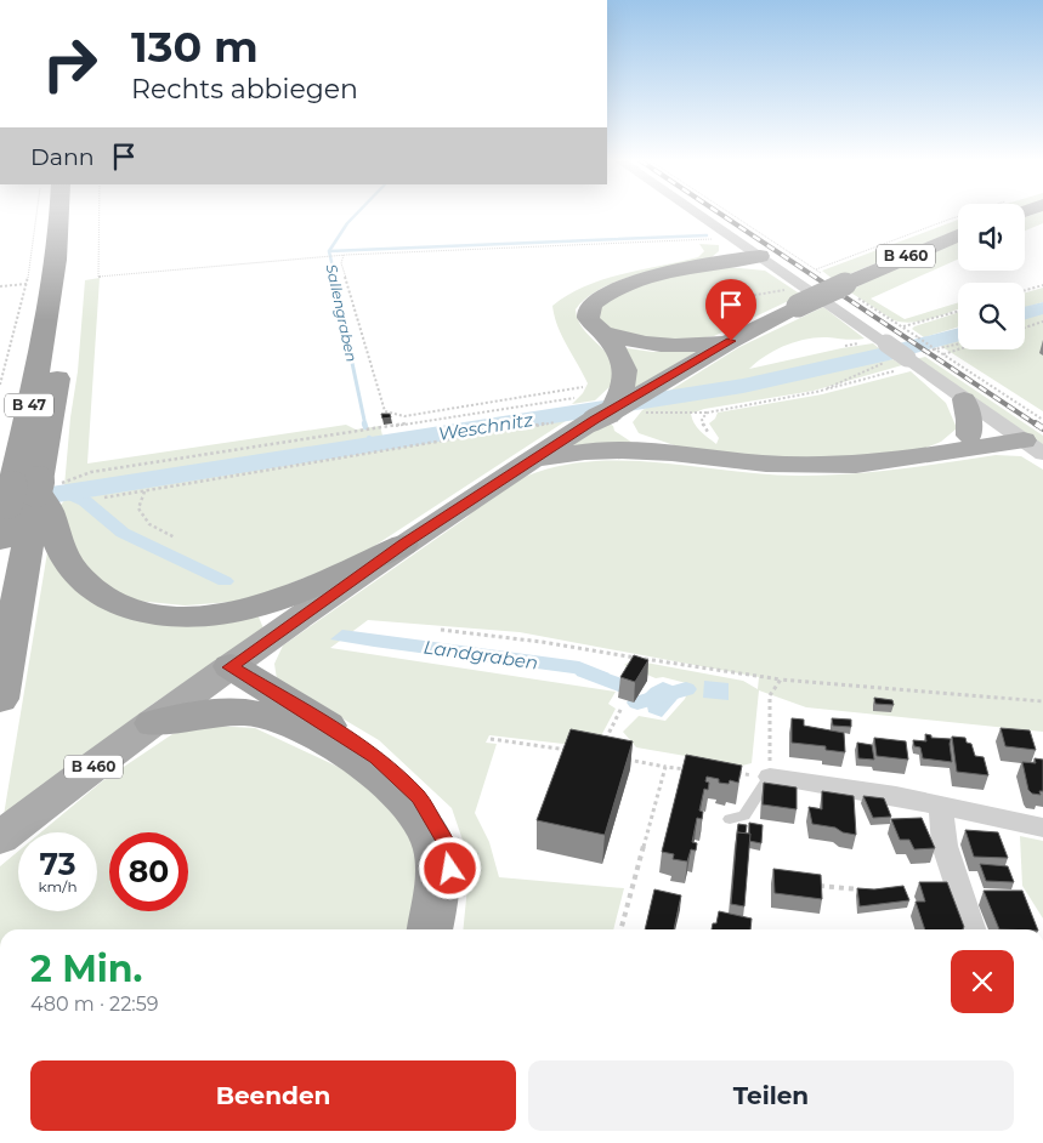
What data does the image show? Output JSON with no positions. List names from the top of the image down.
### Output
{
  "streets": {
    "highway": ["B 47"],
    "main road": ["B 460"]
  },
  "water": ["Sallengraben", "Weschnitz", "Landgraben"],
  "page": {
    "turn": ["130 m", "Rechts abbiegen"],
    "then": "Dann",
    "speed": "73 km/h",
    "limit": "80",
    "heading": ["2 Min.", "480 m · 22:59"],
    "buttons": ["Beenden", "Teilen"]
  }
}
